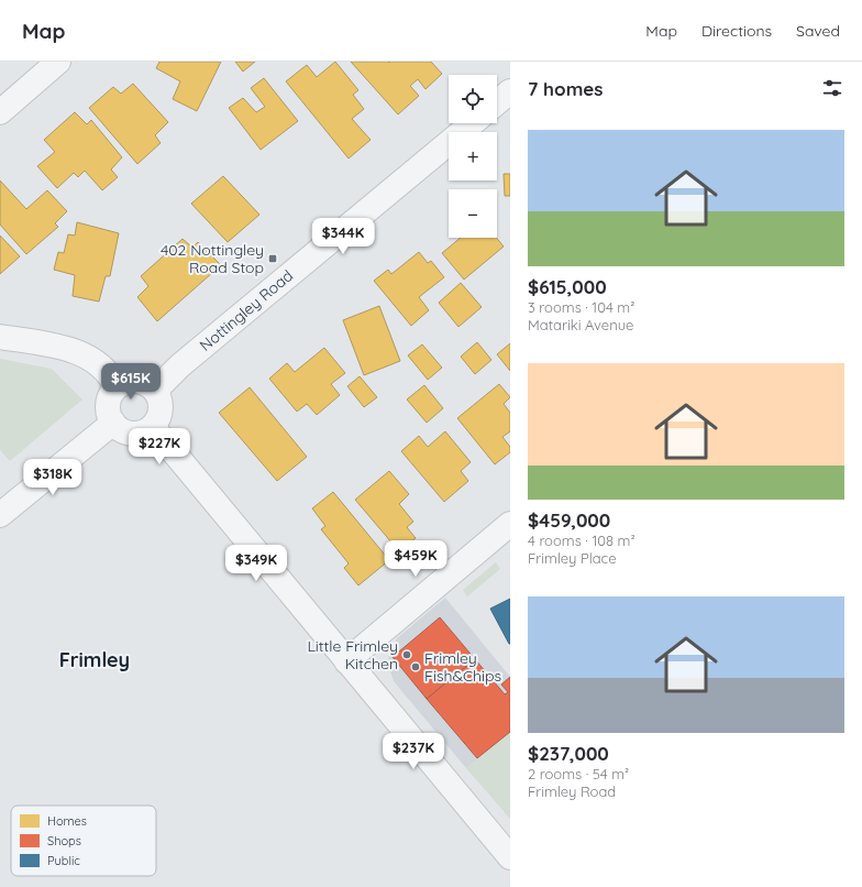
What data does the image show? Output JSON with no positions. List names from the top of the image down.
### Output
{
  "streets": {
    "street": ["Nottingley Road"]
  },
  "districts": ["Frimley"],
  "places": {
    "transit": ["402 Nottingley Road Stop"],
    "other": ["Little Frimley Kitchen", "Frimley Fish&Chips"]
  },
  "legend": ["Homes", "Shops", "Public"],
  "page": {
    "header": "Map",
    "nav": ["Map", "Directions", "Saved"],
    "heading": "7 homes",
    "map_buttons": ["+", "−"],
    "list": [
      {
        "name": "$615,000",
        "note": "3 rooms · 104 m² · Matariki Avenue"
      },
      {
        "name": "$459,000",
        "note": "4 rooms · 108 m² · Frimley Place"
      },
      {
        "name": "$237,000",
        "note": "2 rooms · 54 m² · Frimley Road"
      }
    ],
    "price": [
      "$344K",
      "$615K",
      "$227K",
      "$318K",
      "$459K",
      "$349K",
      "$237K"
    ]
  }
}
